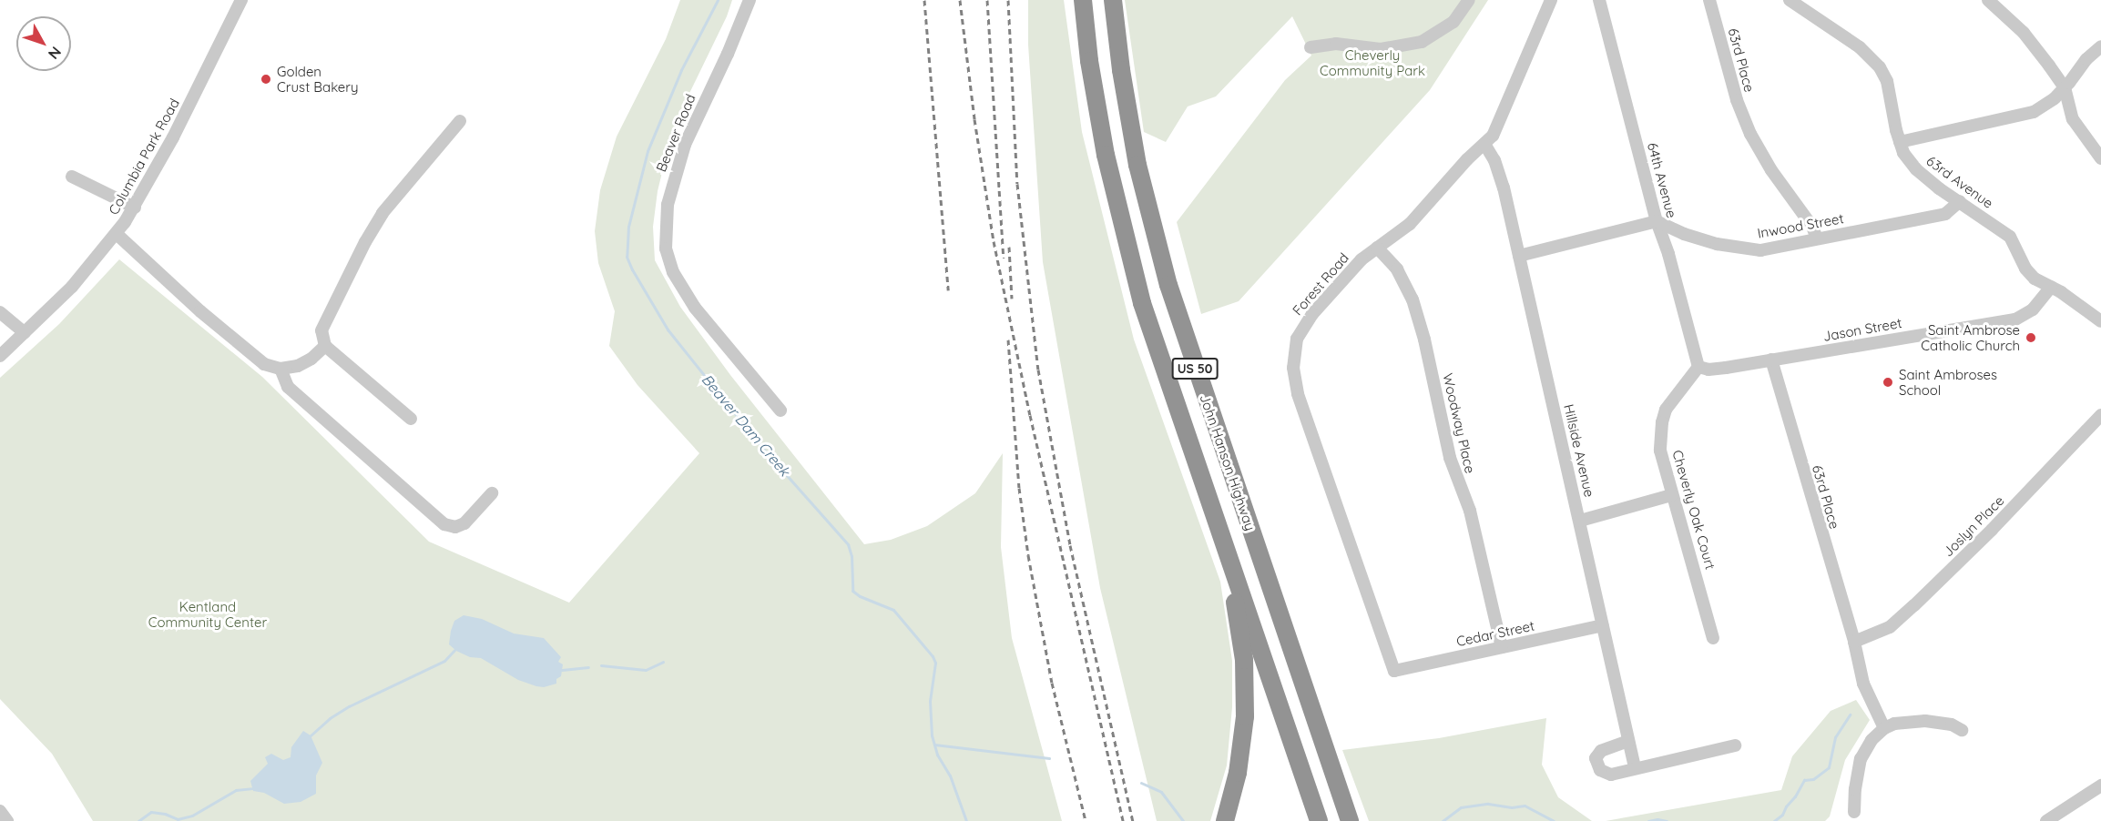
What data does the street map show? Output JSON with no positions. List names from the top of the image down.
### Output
{
  "streets": {
    "highway": ["US 50", "John Hanson Highway"],
    "street": [
      "63rd Place",
      "Beaver Road",
      "Columbia Park Road",
      "64th Avenue",
      "63rd Avenue",
      "Inwood Street",
      "Forest Road",
      "Jason Street",
      "Woodway Place",
      "Hillside Avenue",
      "Cheverly Oak Court",
      "Joslyn Place",
      "Cedar Street"
    ]
  },
  "crossings": [
    ["63rd Place", "Inwood Street"],
    ["63rd Place", "Jason Street"],
    ["63rd Place", "Joslyn Place"],
    ["64th Avenue", "Inwood Street"],
    ["64th Avenue", "Jason Street"],
    ["64th Avenue", "Cheverly Oak Court"],
    ["63rd Avenue", "Inwood Street"],
    ["63rd Avenue", "Jason Street"],
    ["Forest Road", "Woodway Place"],
    ["Forest Road", "Hillside Avenue"],
    ["Forest Road", "Cedar Street"],
    ["Jason Street", "Cheverly Oak Court"],
    ["Woodway Place", "Cedar Street"],
    ["Hillside Avenue", "Cedar Street"]
  ],
  "water": ["Beaver Dam Creek"],
  "parks": ["Cheverly Community Park", "Kentland Community Center"],
  "places": ["Golden Crust Bakery", "Saint Ambrose Catholic Church", "Saint Ambroses School"],
  "north": "bottom right"
}
